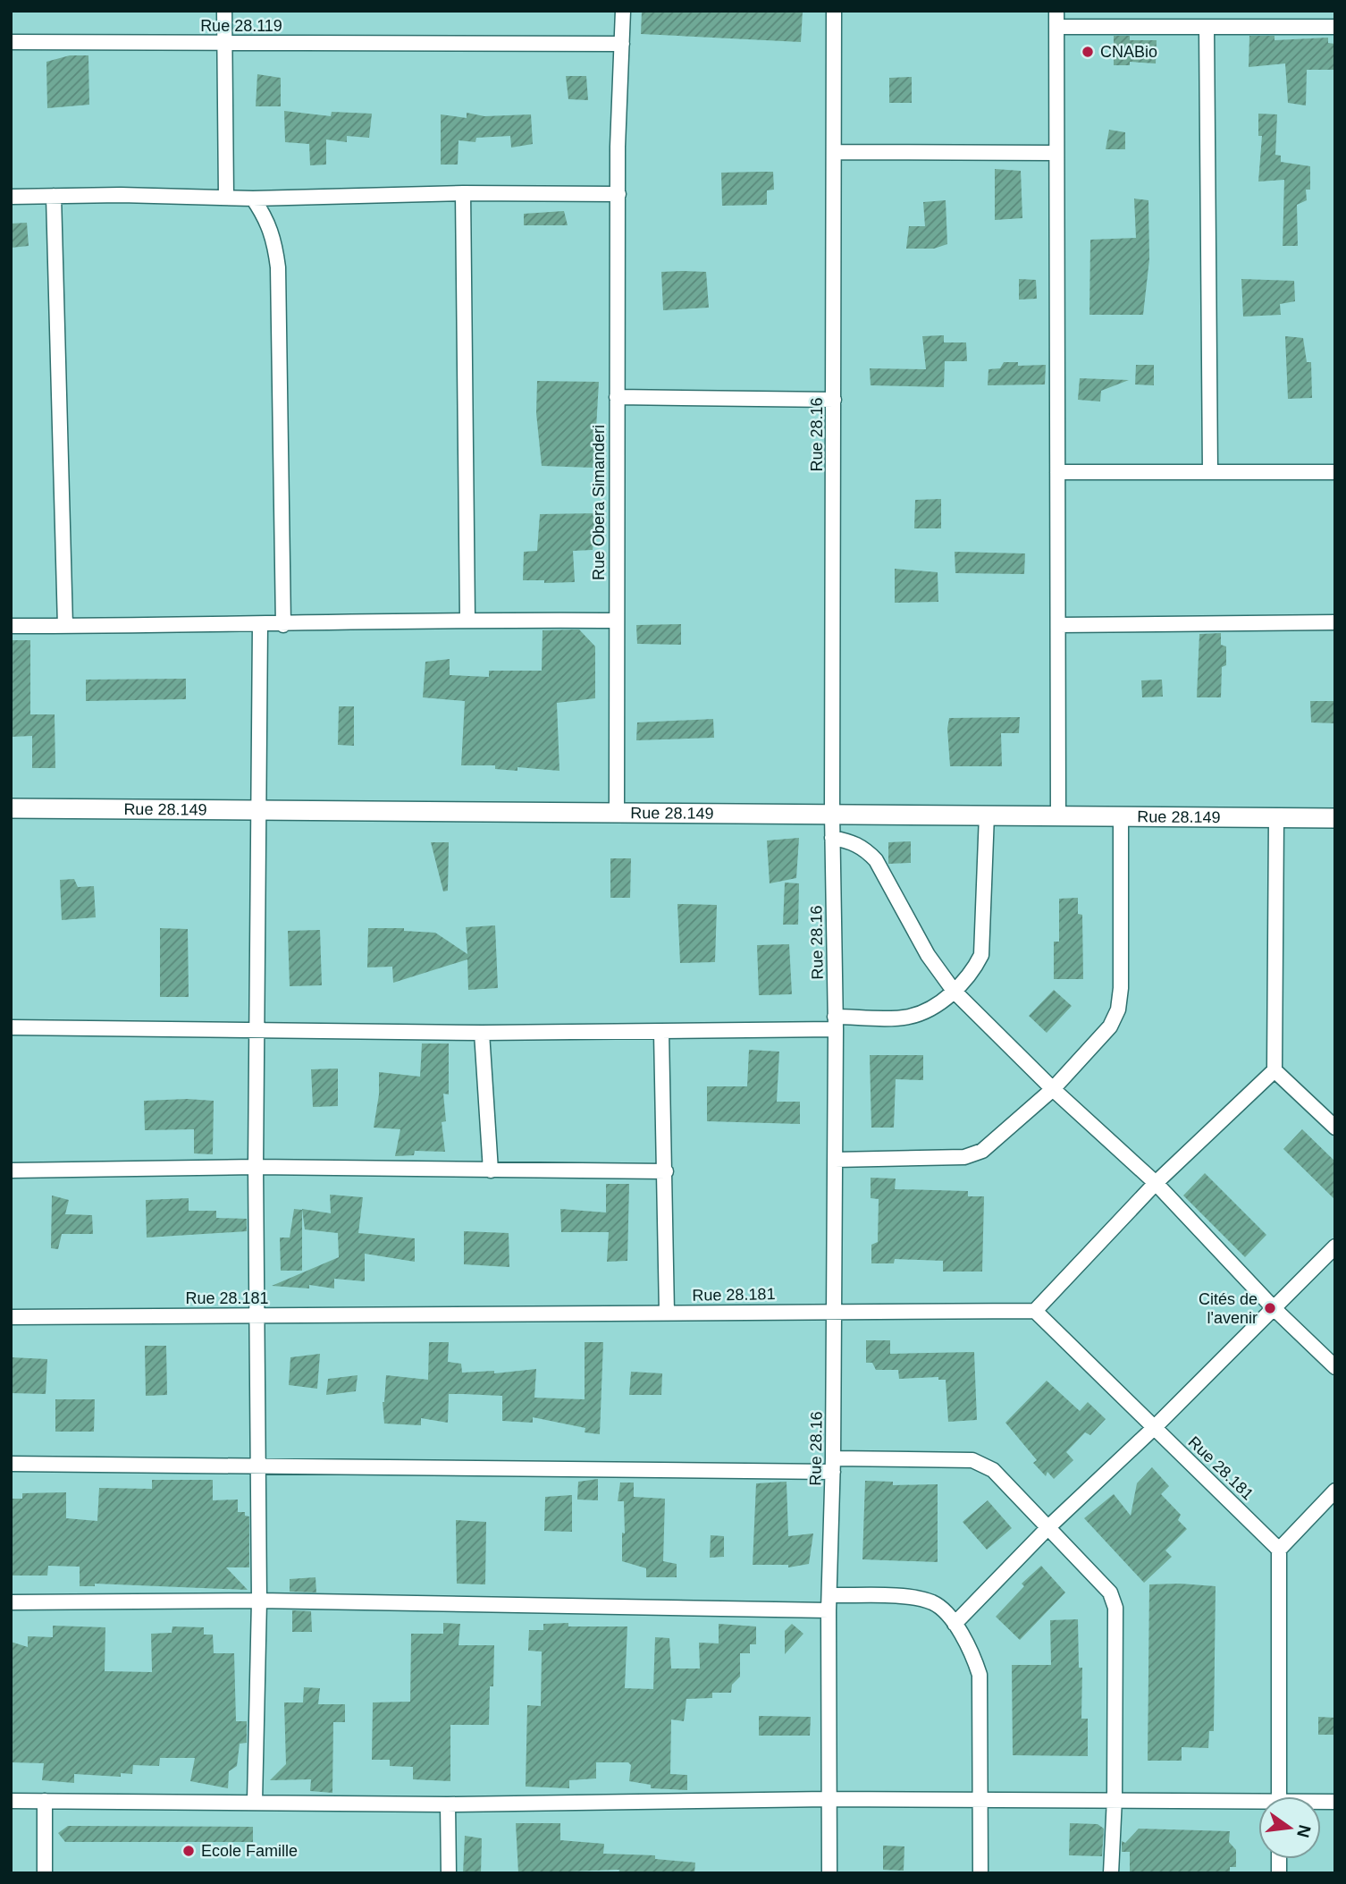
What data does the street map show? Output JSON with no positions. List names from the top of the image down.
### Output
{
  "streets": {
    "street": [
      "Rue 28.119",
      "Rue 28.16",
      "Rue Obera Simanderi",
      "Rue 28.149",
      "Rue 28.181"
    ]
  },
  "crossings": [
    ["Rue 28.16", "Rue 28.149"],
    ["Rue 28.16", "Rue 28.181"],
    ["Rue Obera Simanderi", "Rue 28.149"]
  ],
  "places": ["CNABio", "Cités de l'avenir", "Ecole Famille"],
  "north": "right"
}
